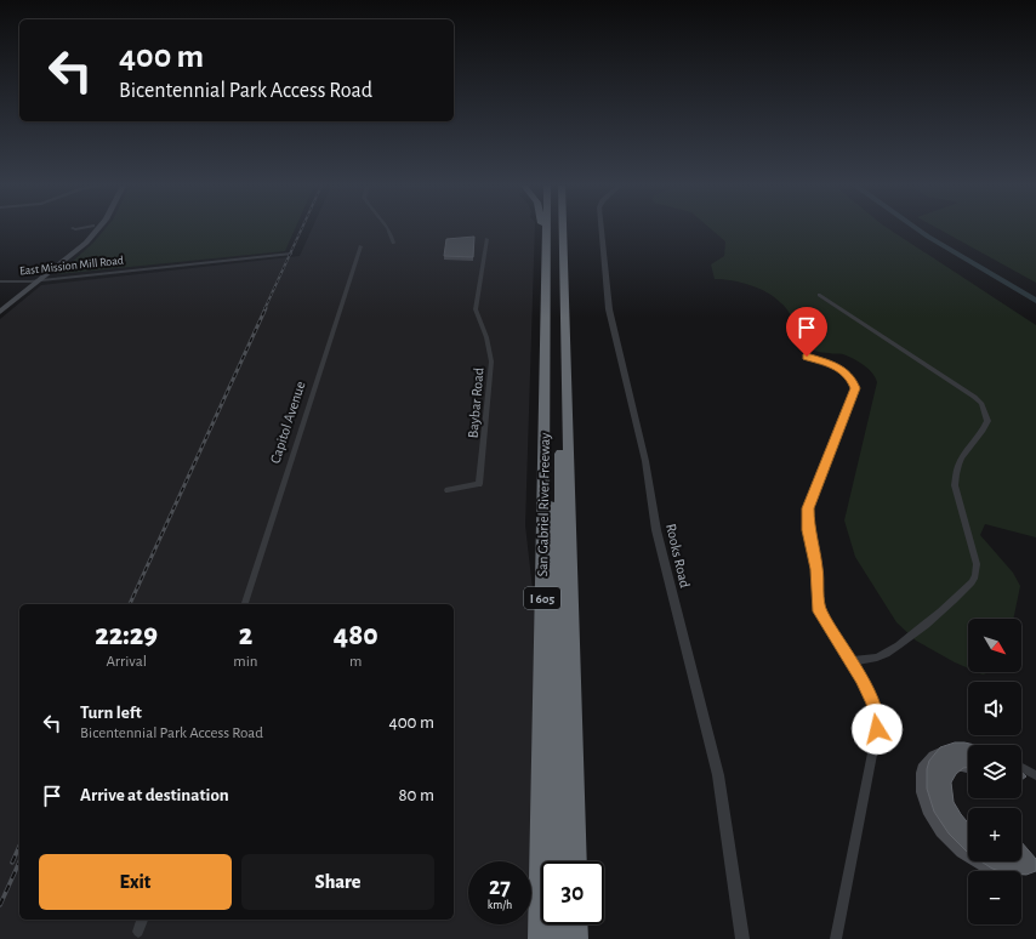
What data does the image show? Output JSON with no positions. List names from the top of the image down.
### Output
{
  "streets": {
    "highway": ["San Gabriel River Freeway", "I 605"],
    "street": [
      "East Mission Mill Road",
      "Baybar Road",
      "Capitol Avenue",
      "Rooks Road"
    ]
  },
  "north": "bottom right",
  "page": {
    "turn": ["400 m", "Bicentennial Park Access Road"],
    "eta": [
      "22:29",
      "Arrival",
      "2",
      "min",
      "480",
      "m"
    ],
    "map_buttons": ["+", "−"],
    "list": [
      {
        "name": "Turn left",
        "note": "Bicentennial Park Access Road",
        "value": "400 m"
      },
      {
        "name": "Arrive at destination",
        "value": "80 m"
      }
    ],
    "buttons": ["Exit", "Share"],
    "speed": "27 km/h",
    "limit": "30"
  }
}
